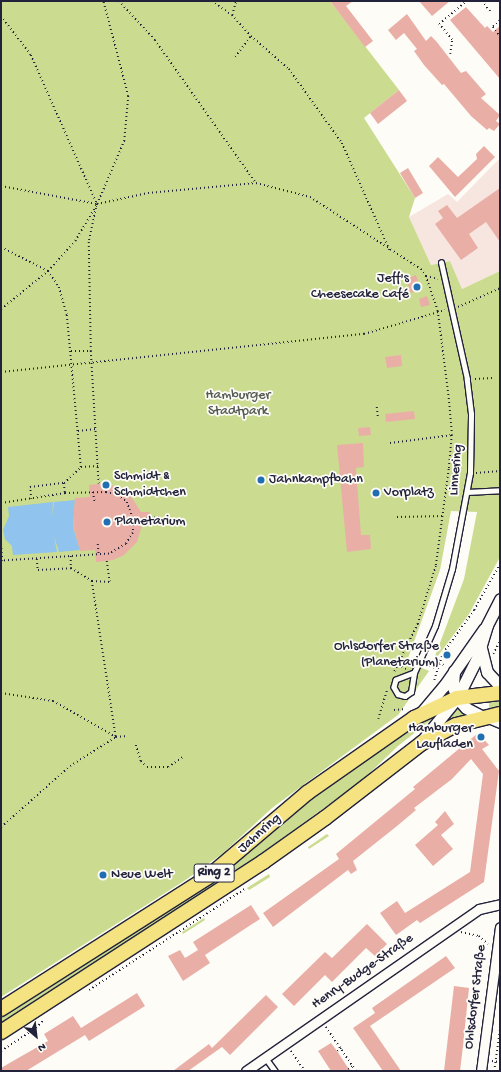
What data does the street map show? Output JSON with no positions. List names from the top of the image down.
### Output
{
  "streets": {
    "main road": ["Jahnring", "Ring 2"],
    "street": ["Henry-Budge-Straße", "Ohlsdorfer Straße"],
    "lane": ["Linnering"]
  },
  "crossings": [
    ["Jahnring", "Ring 2"]
  ],
  "parks": ["Hamburger Stadtpark"],
  "places": [
    "Jeff's Cheesecake Café",
    "Jahnkampfbahn",
    "Schmidt & Schmidtchen",
    "Vorplatz",
    "Planetarium",
    "Ohlsdorfer Straße (Planetarium)",
    "Hamburger Laufladen",
    "Neue Welt"
  ],
  "north": "bottom right"
}
